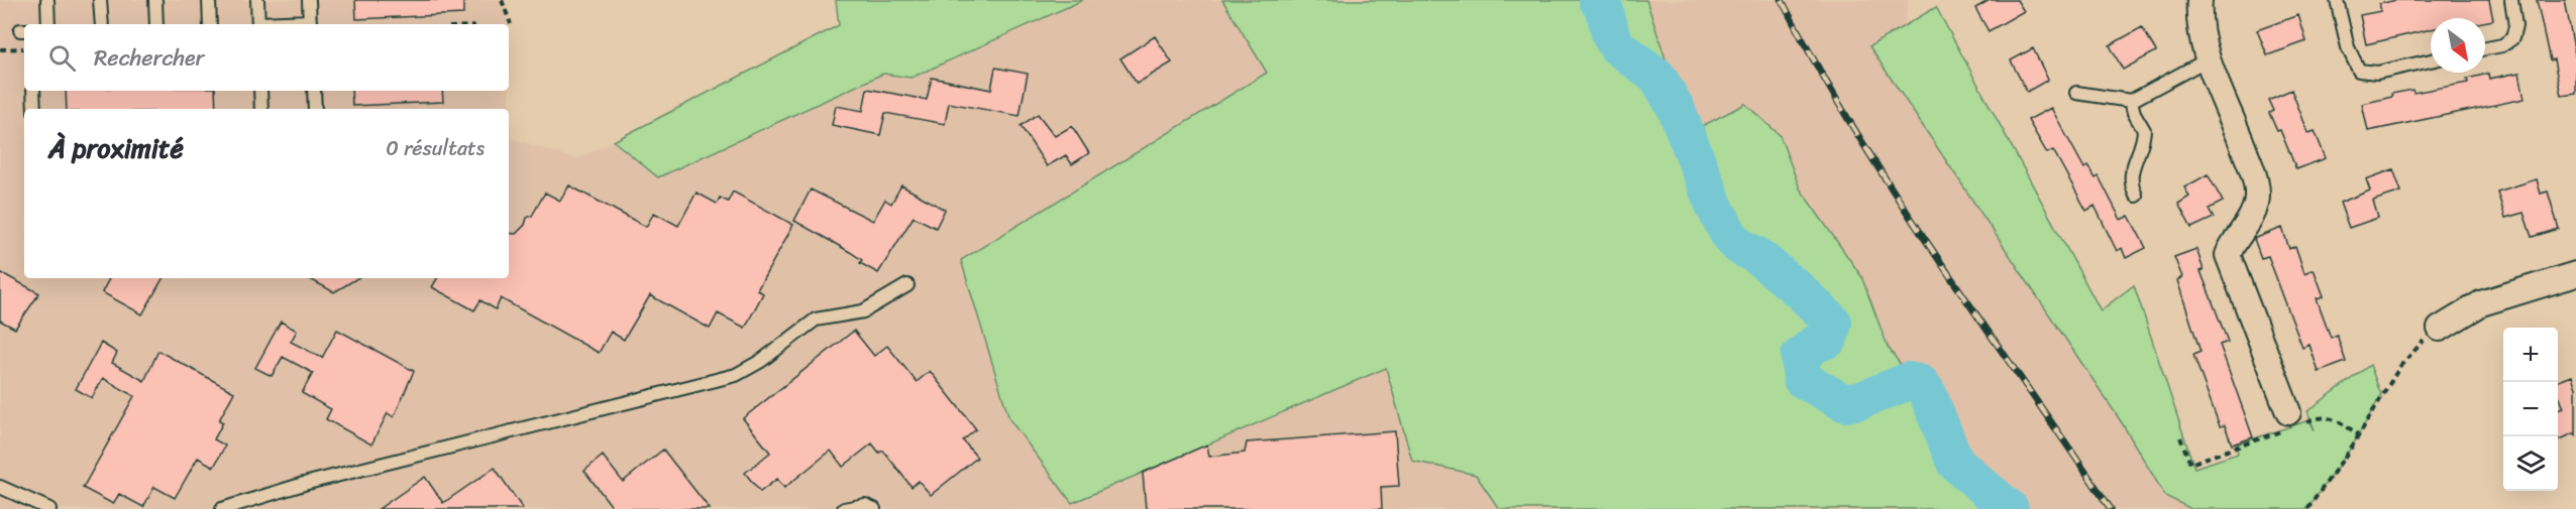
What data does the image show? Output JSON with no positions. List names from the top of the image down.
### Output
{
  "north": "bottom right",
  "page": {
    "search": "Rechercher",
    "heading": ["À proximité", "0 résultats"],
    "map_buttons": ["+", "−"]
  }
}
